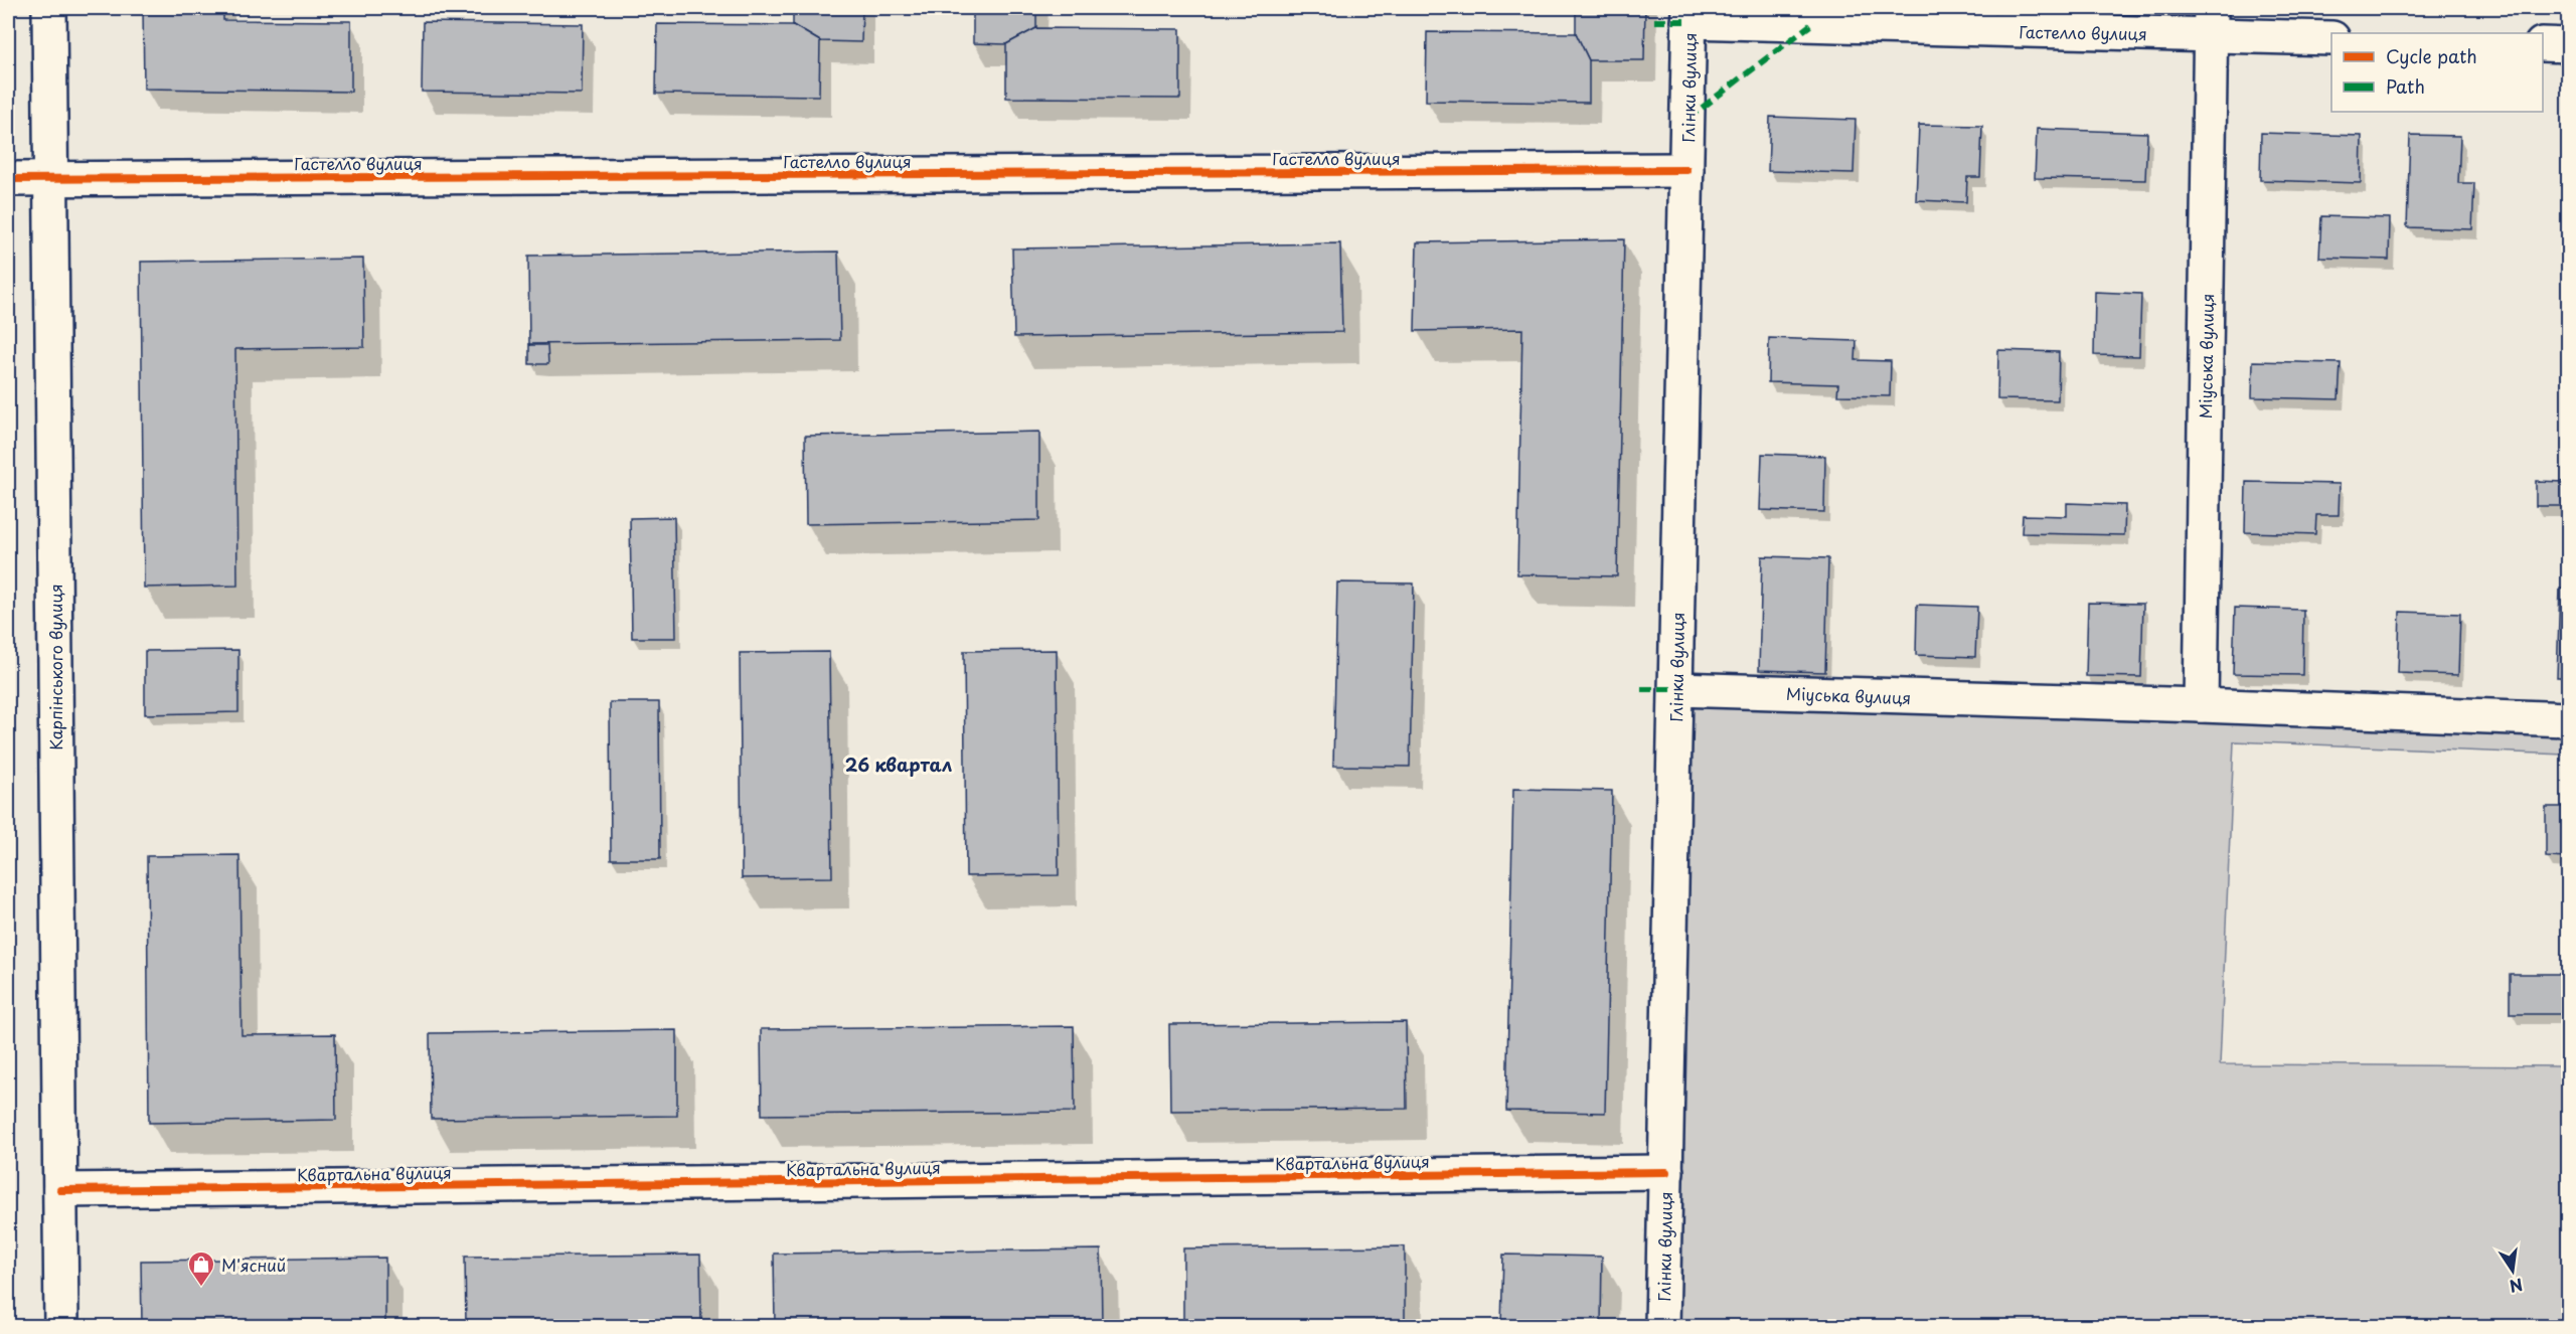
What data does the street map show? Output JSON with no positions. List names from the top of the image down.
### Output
{
  "streets": {
    "street": [
      "Гастелло вулиця",
      "Глінки вулиця",
      "Міуська вулиця",
      "Карпінського вулиця",
      "Квартальна вулиця"
    ]
  },
  "crossings": [
    ["Гастелло вулиця", "Глінки вулиця"],
    ["Гастелло вулиця", "Міуська вулиця"],
    ["Гастелло вулиця", "Карпінського вулиця"],
    ["Глінки вулиця", "Міуська вулиця"],
    ["Глінки вулиця", "Квартальна вулиця"],
    ["Карпінського вулиця", "Квартальна вулиця"]
  ],
  "districts": ["26 квартал"],
  "places": {
    "shop": ["М'ясний"]
  },
  "legend": ["Cycle path", "Path"],
  "north": "bottom"
}
